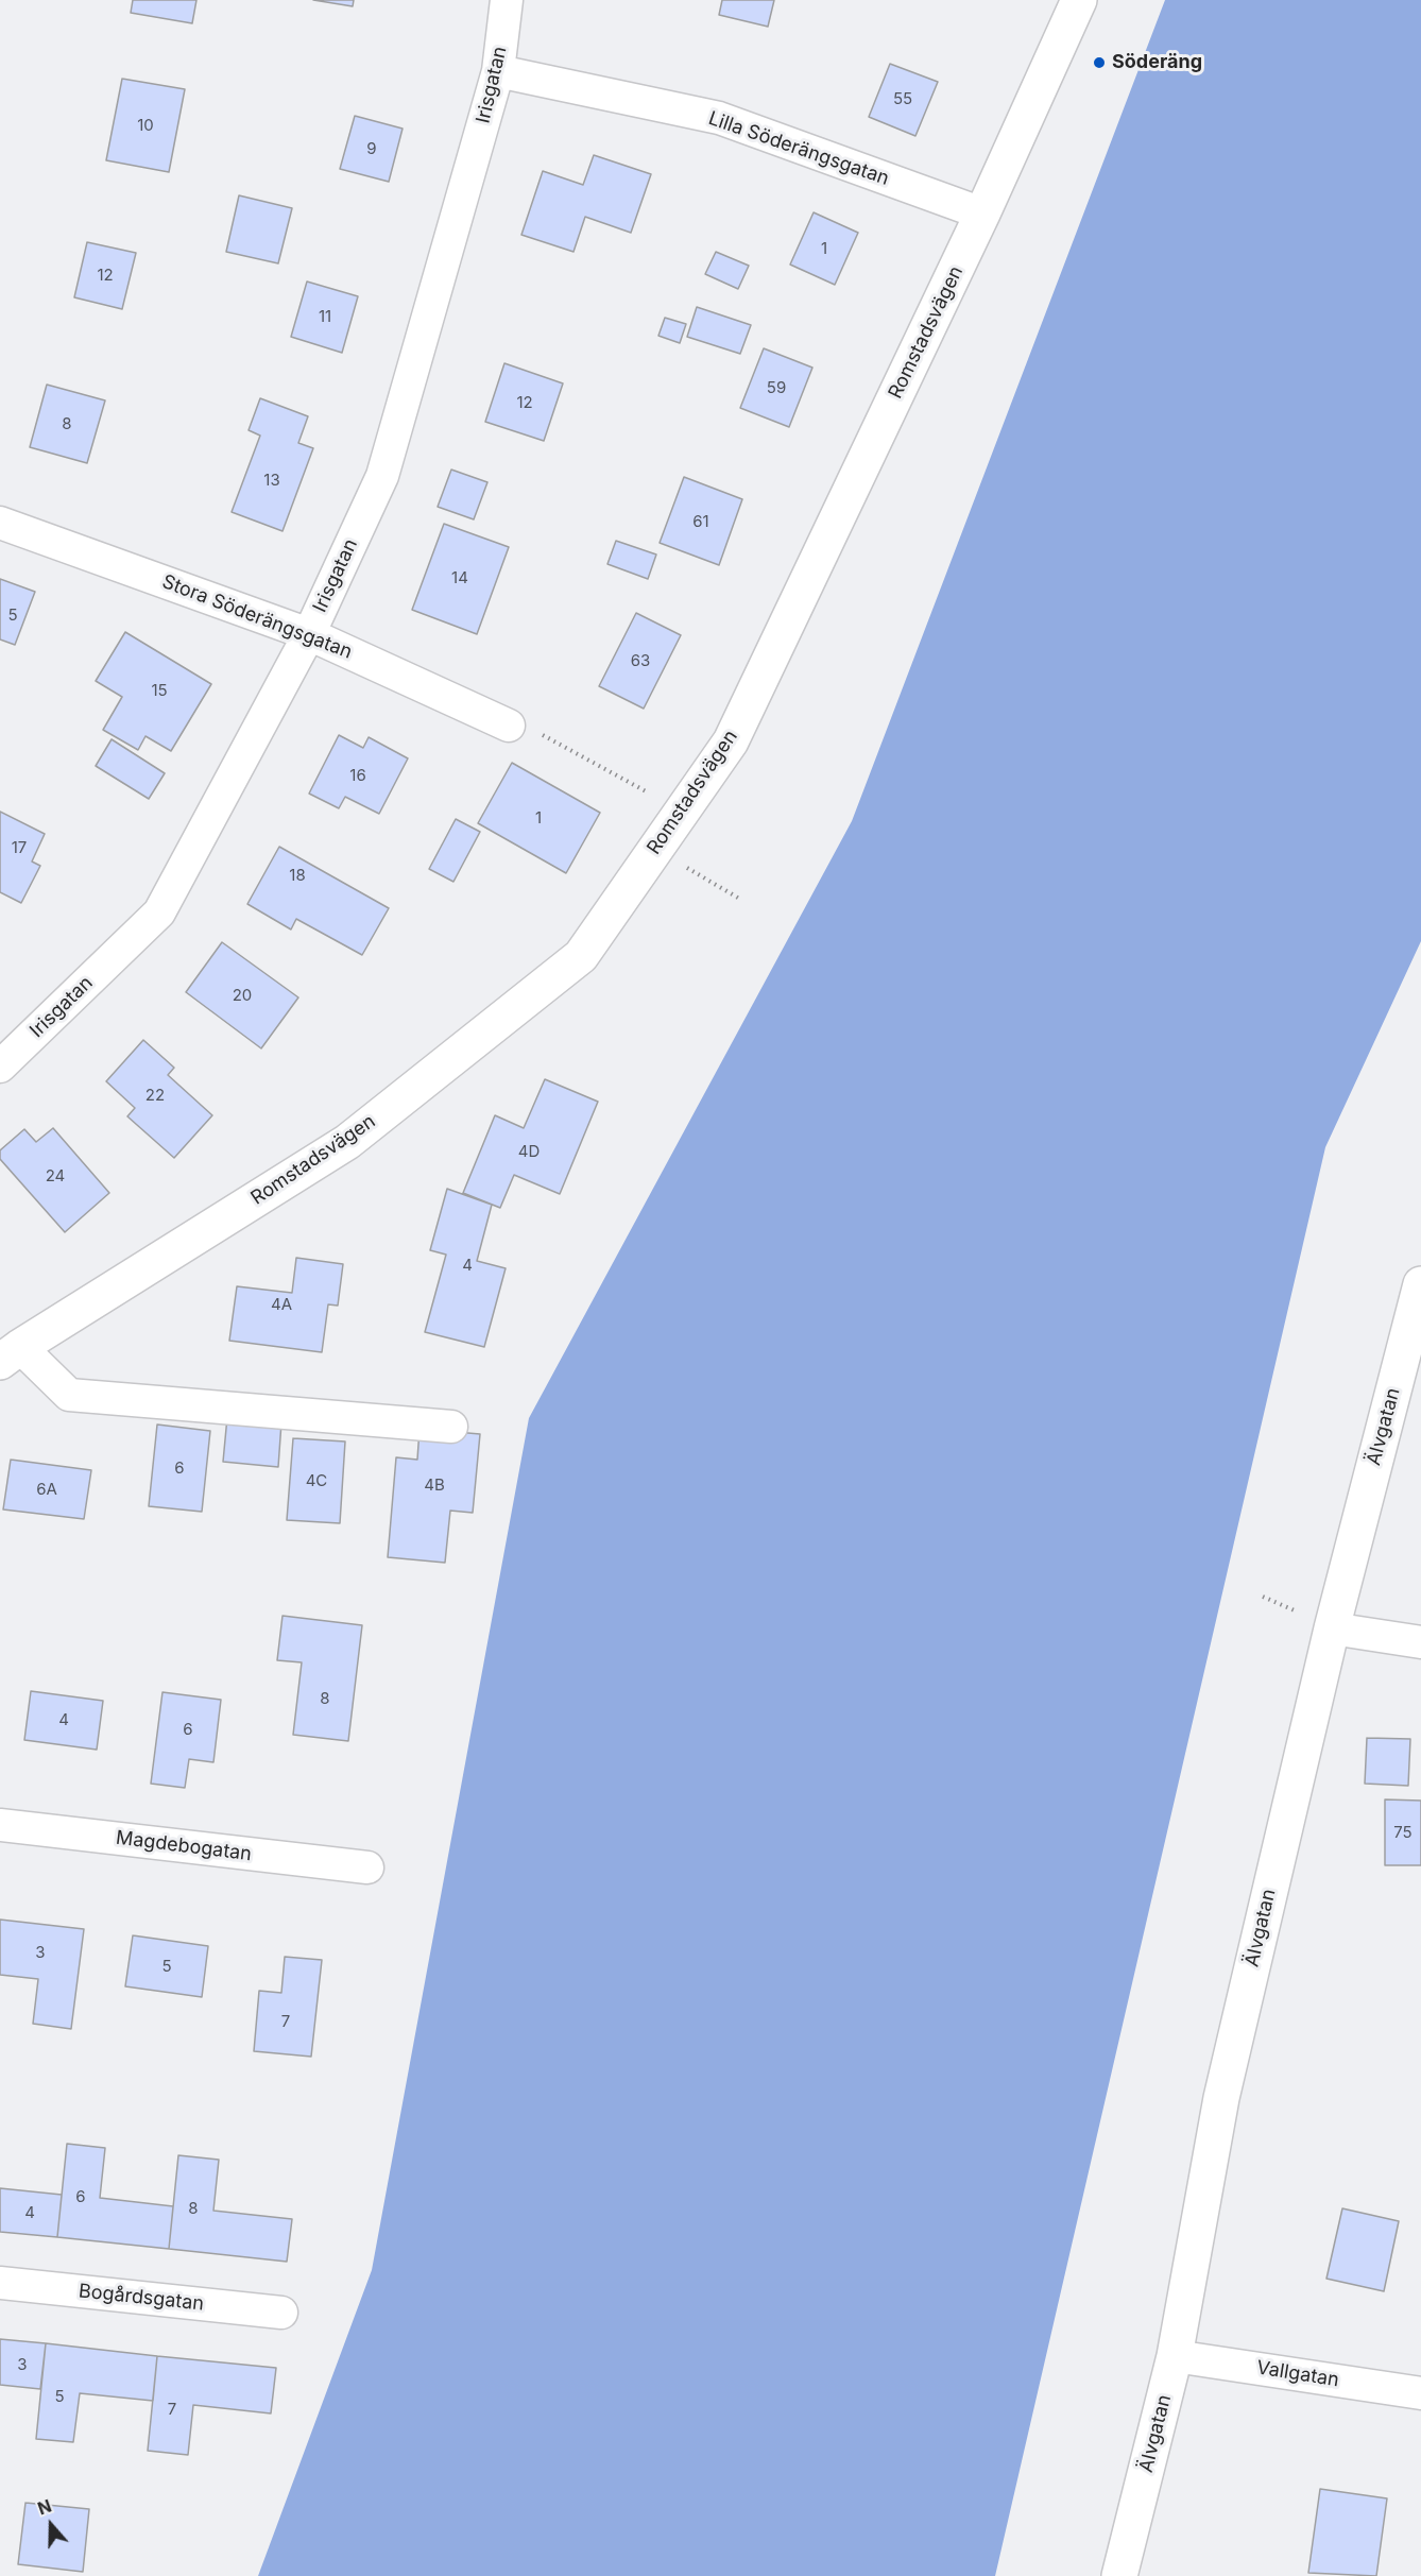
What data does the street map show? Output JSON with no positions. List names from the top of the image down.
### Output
{
  "streets": {
    "street": [
      "Irisgatan",
      "Lilla Söderängsgatan",
      "Romstadsvägen",
      "Stora Söderängsgatan",
      "Älvgatan",
      "Magdebogatan",
      "Bogårdsgatan",
      "Vallgatan"
    ]
  },
  "crossings": [
    ["Irisgatan", "Lilla Söderängsgatan"],
    ["Irisgatan", "Stora Söderängsgatan"],
    ["Lilla Söderängsgatan", "Romstadsvägen"],
    ["Älvgatan", "Vallgatan"]
  ],
  "places": ["Söderäng"],
  "house_numbers": [
    "55",
    "10",
    "9",
    "1",
    "12",
    "11",
    "59",
    "12",
    "8",
    "13",
    "61",
    "14",
    "5",
    "63",
    "15",
    "16",
    "1",
    "17",
    "18",
    "20",
    "22",
    "4D",
    "24",
    "4",
    "4A",
    "6",
    "4C",
    "4B",
    "6A",
    "8",
    "4",
    "6",
    "75",
    "3",
    "5",
    "7",
    "6",
    "8",
    "4",
    "3",
    "5",
    "7"
  ],
  "north": "top"
}
